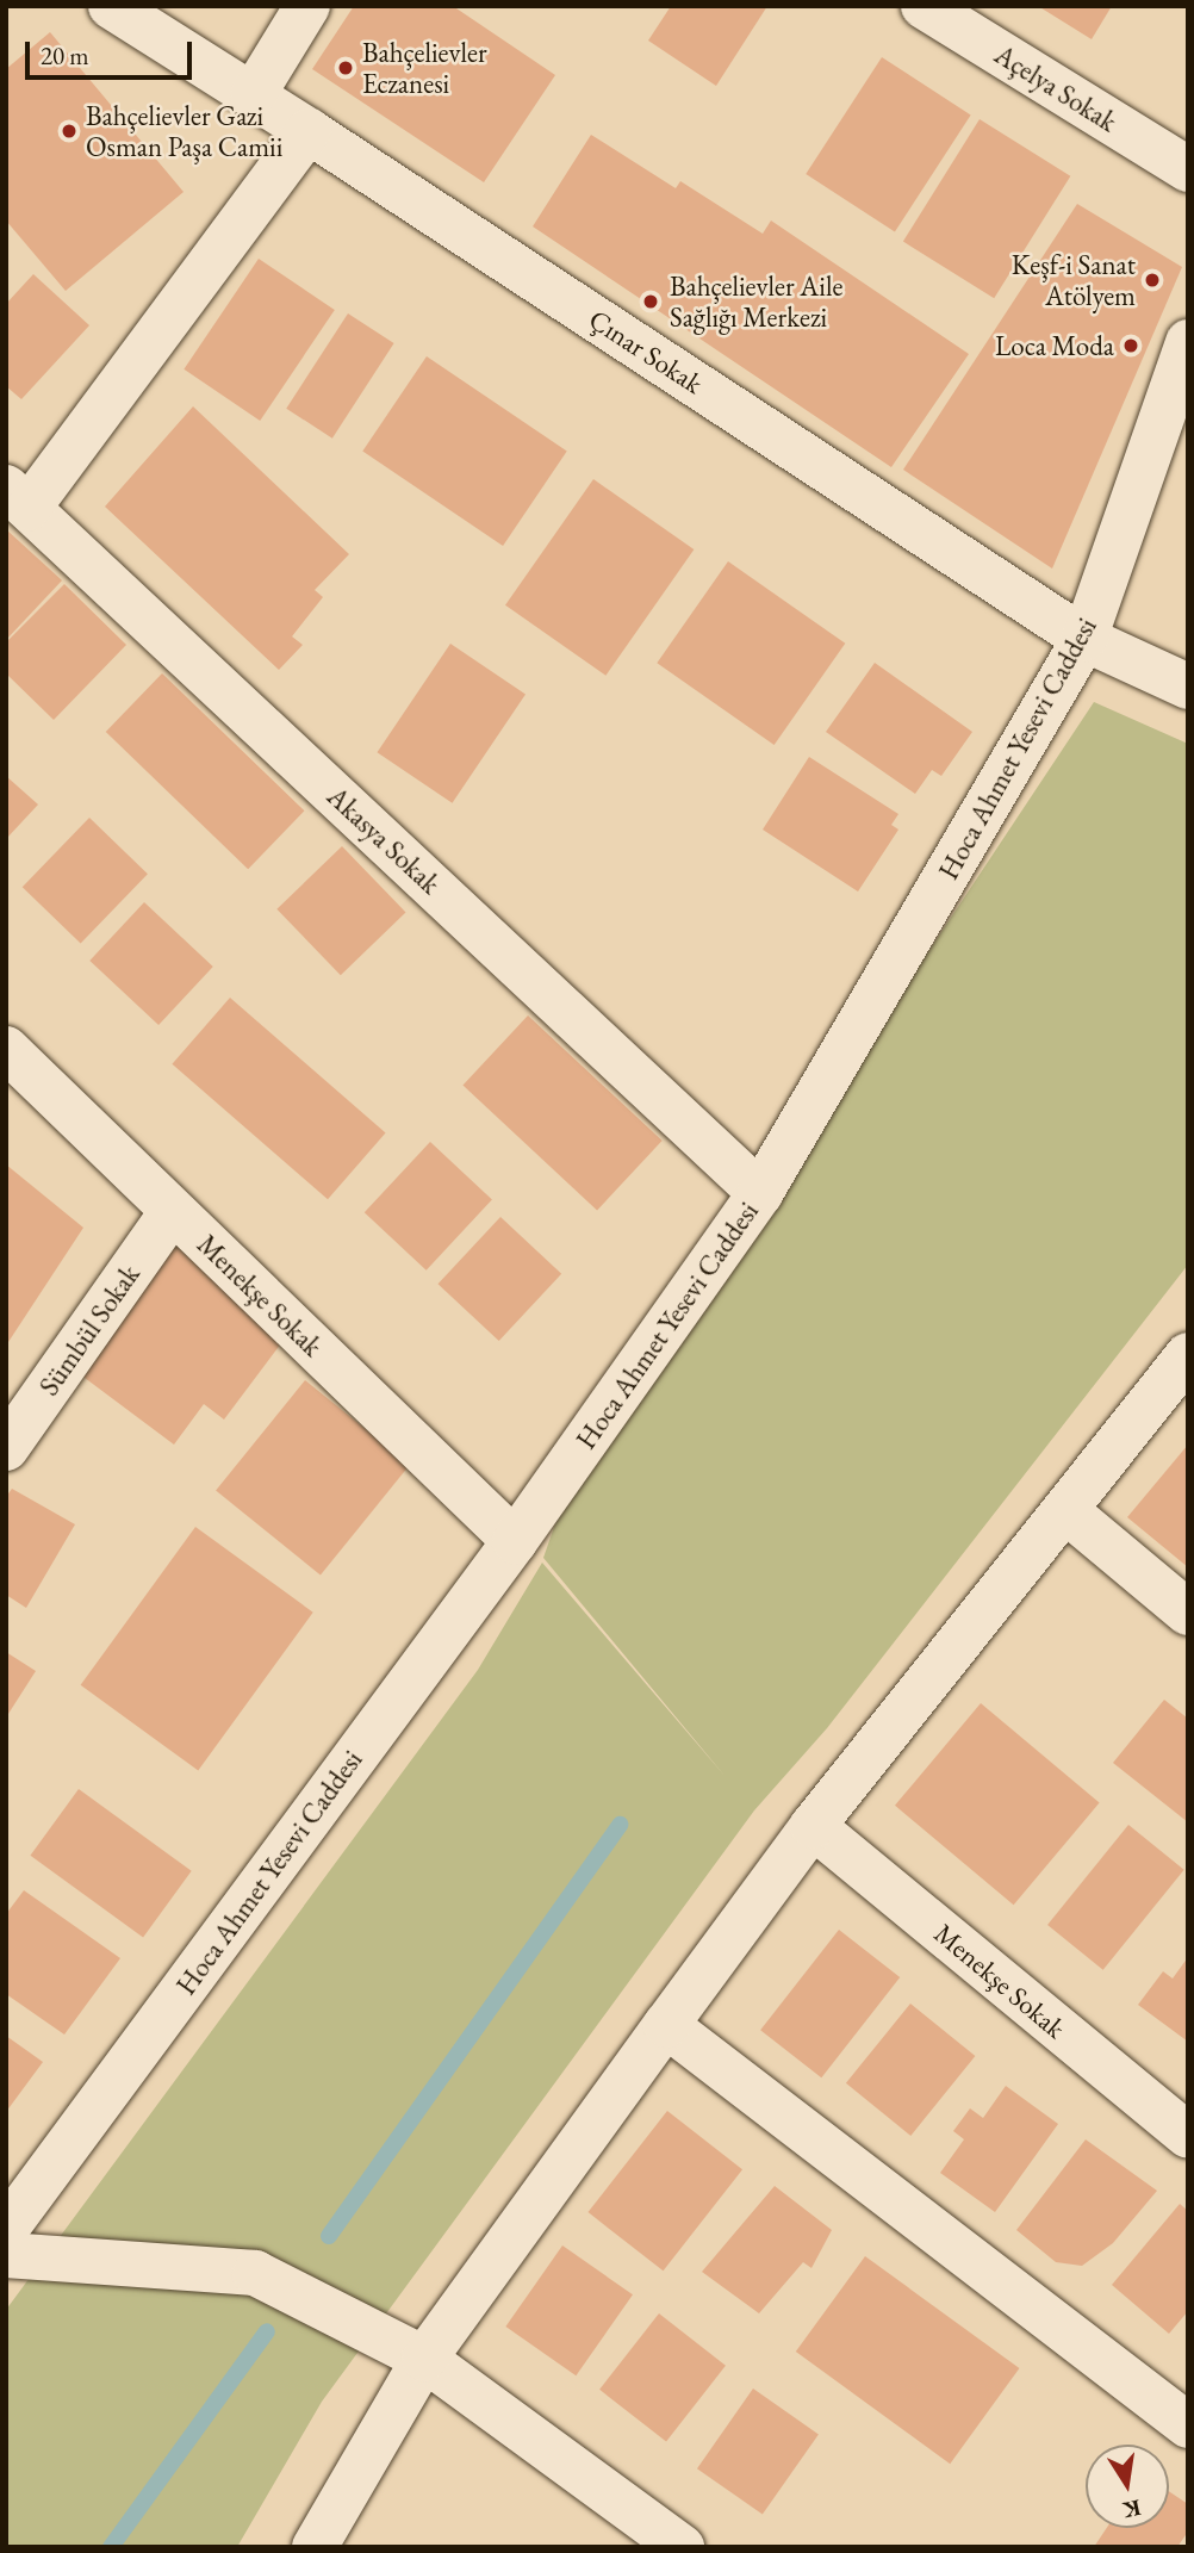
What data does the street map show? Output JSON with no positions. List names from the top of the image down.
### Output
{
  "streets": {
    "street": [
      "Açelya Sokak",
      "Çınar Sokak",
      "Hoca Ahmet Yesevi Caddesi",
      "Akasya Sokak",
      "Menekşe Sokak",
      "Sümbül Sokak"
    ]
  },
  "crossings": [
    ["Çınar Sokak", "Hoca Ahmet Yesevi Caddesi"],
    ["Hoca Ahmet Yesevi Caddesi", "Akasya Sokak"],
    ["Hoca Ahmet Yesevi Caddesi", "Menekşe Sokak"],
    ["Menekşe Sokak", "Sümbül Sokak"]
  ],
  "places": [
    "Bahçelievler Eczanesi",
    "Bahçelievler Gazi Osman Paşa Camii",
    "Keşf-i Sanat Atölyem",
    "Bahçelievler Aile Sağlığı Merkezi",
    "Loca Moda"
  ],
  "scale_bar": "20 m",
  "north": "bottom"
}
